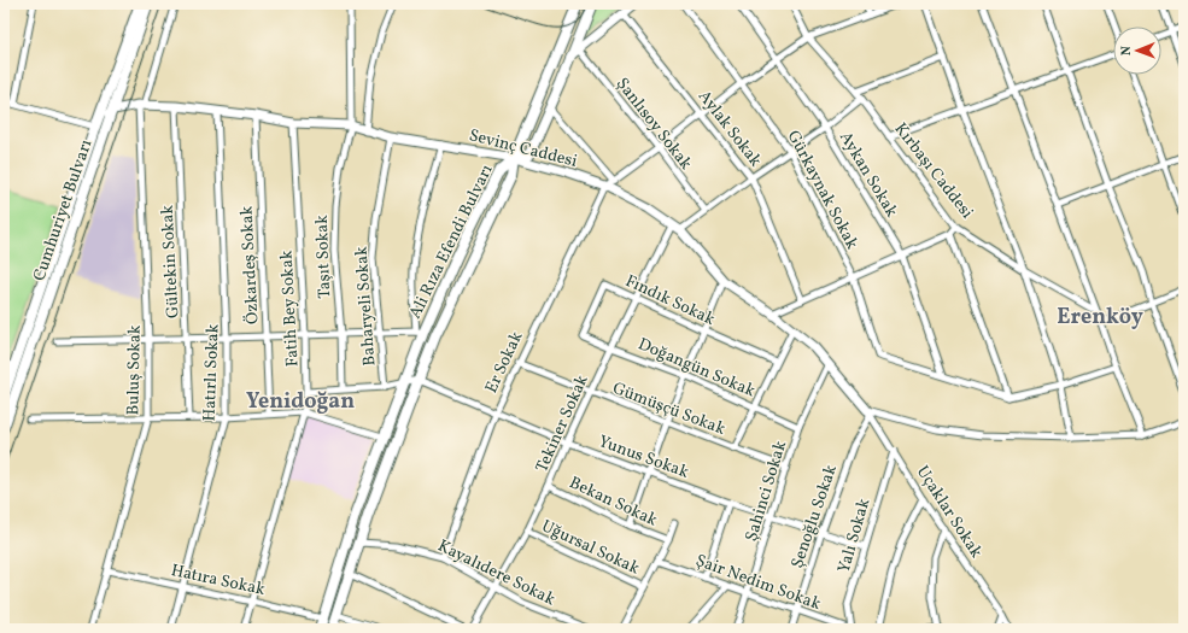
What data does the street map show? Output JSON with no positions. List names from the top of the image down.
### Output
{
  "streets": {
    "main road": ["Sevinç Caddesi", "Cumhuriyet Bulvarı", "Ali Rıza Efendi Bulvarı"],
    "street": [
      "Şanlısoy Sokak",
      "Aylak Sokak",
      "Kırbaşı Caddesi",
      "Aykan Sokak",
      "Gürkaynak Sokak",
      "Taşıt Sokak",
      "Gültekin Sokak",
      "Özkardeş Sokak",
      "Fındık Sokak",
      "Baharyeli Sokak",
      "Fatih Bey Sokak",
      "Er Sokak",
      "Doğangün Sokak",
      "Buluş Sokak",
      "Hatırlı Sokak",
      "Gümüşçü Sokak",
      "Tekiner Sokak",
      "Yunus Sokak",
      "Şahinci Sokak",
      "Bekan Sokak",
      "Uçaklar Sokak",
      "Şenoğlu Sokak",
      "Yalı Sokak",
      "Uğursal Sokak",
      "Kayalıdere Sokak",
      "Hatıra Sokak",
      "Şair Nedim Sokak"
    ]
  },
  "crossings": [
    ["Sevinç Caddesi", "Cumhuriyet Bulvarı"],
    ["Sevinç Caddesi", "Ali Rıza Efendi Bulvarı"],
    ["Sevinç Caddesi", "Taşıt Sokak"],
    ["Sevinç Caddesi", "Gültekin Sokak"],
    ["Sevinç Caddesi", "Özkardeş Sokak"],
    ["Sevinç Caddesi", "Baharyeli Sokak"],
    ["Sevinç Caddesi", "Fatih Bey Sokak"],
    ["Sevinç Caddesi", "Er Sokak"],
    ["Sevinç Caddesi", "Buluş Sokak"],
    ["Sevinç Caddesi", "Hatırlı Sokak"],
    ["Sevinç Caddesi", "Tekiner Sokak"],
    ["Sevinç Caddesi", "Şahinci Sokak"],
    ["Sevinç Caddesi", "Uçaklar Sokak"],
    ["Sevinç Caddesi", "Şenoğlu Sokak"],
    ["Aykan Sokak", "Gürkaynak Sokak"],
    ["Ali Rıza Efendi Bulvarı", "Yunus Sokak"],
    ["Ali Rıza Efendi Bulvarı", "Kayalıdere Sokak"],
    ["Ali Rıza Efendi Bulvarı", "Hatıra Sokak"],
    ["Fındık Sokak", "Doğangün Sokak"],
    ["Fındık Sokak", "Tekiner Sokak"],
    ["Fatih Bey Sokak", "Hatıra Sokak"],
    ["Er Sokak", "Gümüşçü Sokak"],
    ["Er Sokak", "Yunus Sokak"],
    ["Er Sokak", "Kayalıdere Sokak"],
    ["Doğangün Sokak", "Tekiner Sokak"],
    ["Doğangün Sokak", "Şahinci Sokak"],
    ["Buluş Sokak", "Hatıra Sokak"],
    ["Hatırlı Sokak", "Hatıra Sokak"],
    ["Gümüşçü Sokak", "Tekiner Sokak"],
    ["Gümüşçü Sokak", "Şahinci Sokak"],
    ["Tekiner Sokak", "Yunus Sokak"],
    ["Tekiner Sokak", "Bekan Sokak"],
    ["Tekiner Sokak", "Uğursal Sokak"],
    ["Tekiner Sokak", "Kayalıdere Sokak"],
    ["Yunus Sokak", "Şahinci Sokak"],
    ["Yunus Sokak", "Şenoğlu Sokak"],
    ["Yunus Sokak", "Yalı Sokak"],
    ["Şahinci Sokak", "Şair Nedim Sokak"],
    ["Uçaklar Sokak", "Şenoğlu Sokak"],
    ["Uçaklar Sokak", "Yalı Sokak"],
    ["Şenoğlu Sokak", "Şair Nedim Sokak"],
    ["Yalı Sokak", "Şair Nedim Sokak"]
  ],
  "districts": ["Erenköy", "Yenidoğan"],
  "north": "left"
}
